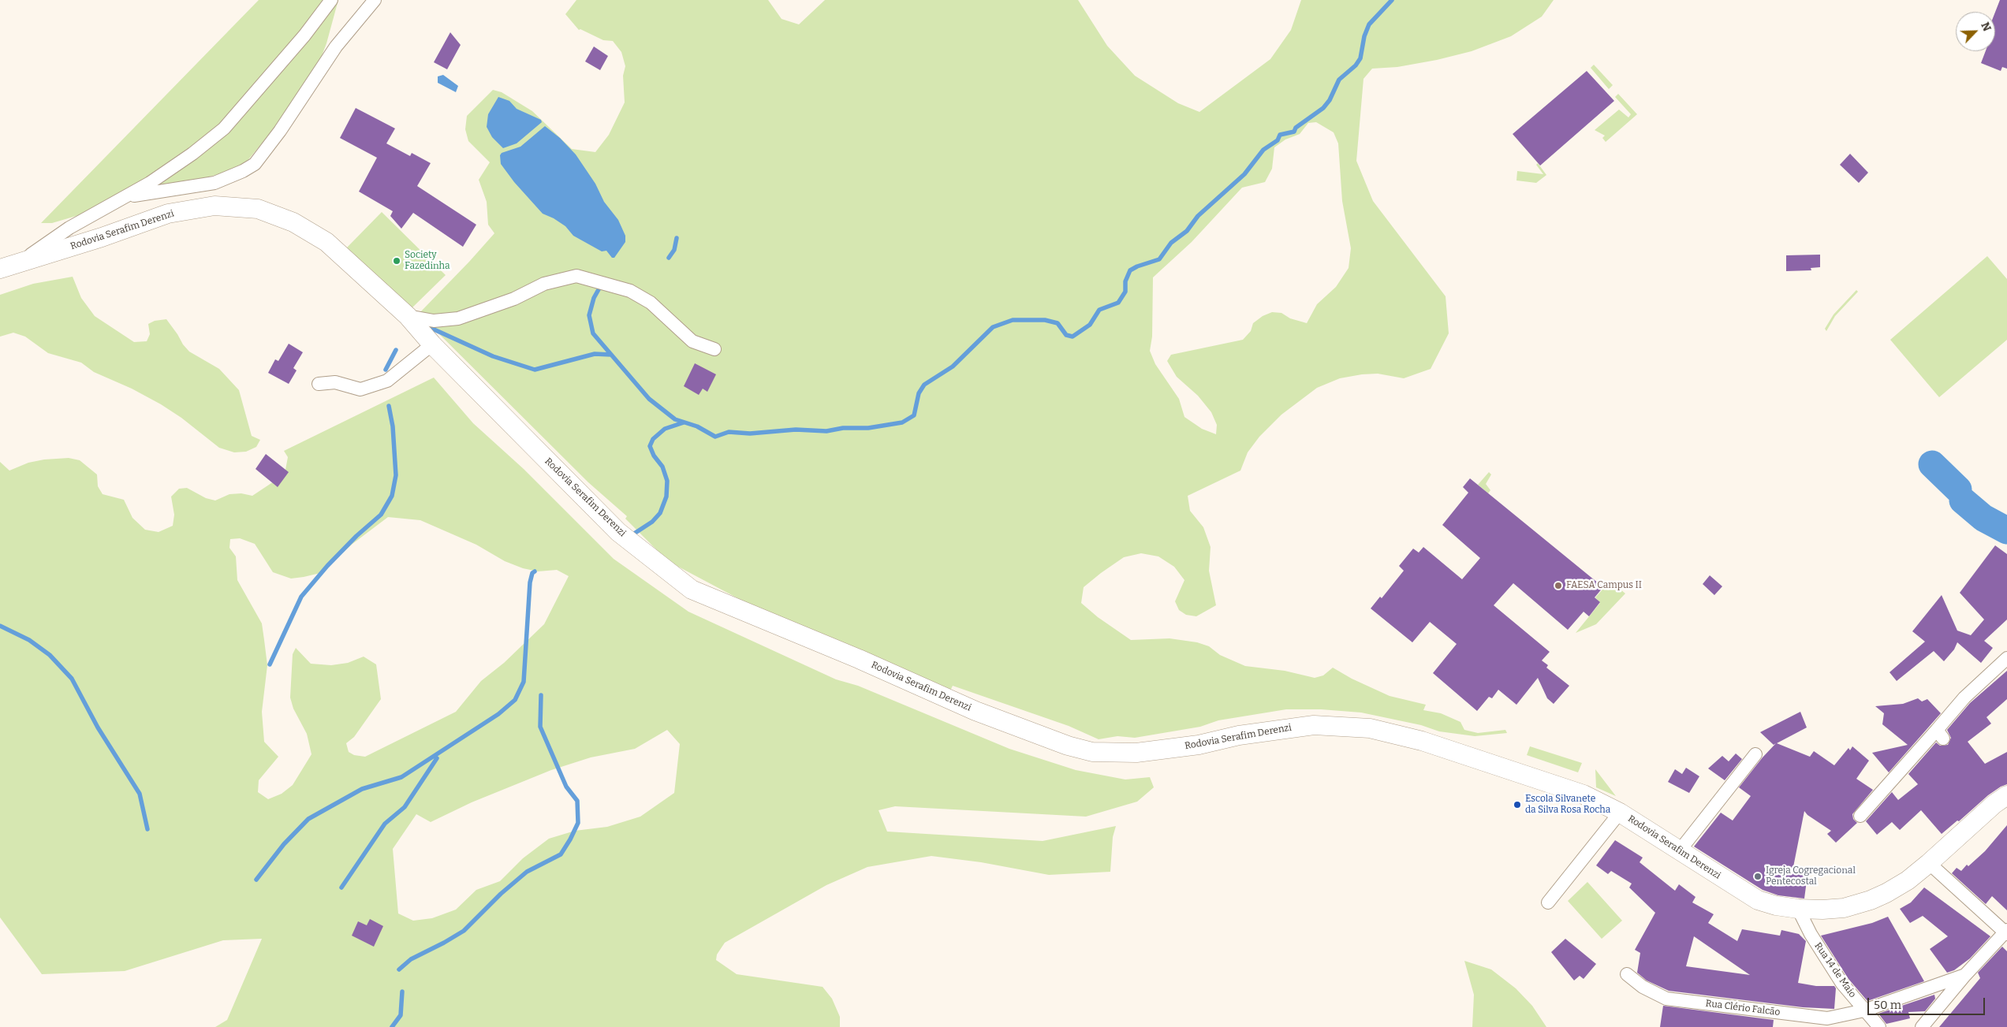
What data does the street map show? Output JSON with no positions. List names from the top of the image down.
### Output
{
  "streets": {
    "main road": ["Rodovia Serafim Derenzi"],
    "street": ["Rua 14 de Maio", "Rua Clério Falcão"]
  },
  "crossings": [
    ["Rodovia Serafim Derenzi", "Rua 14 de Maio"],
    ["Rua 14 de Maio", "Rua Clério Falcão"]
  ],
  "places": [
    "Society Fazedinha",
    "FAESA Campus II",
    "Escola Silvanete da Silva Rosa Rocha",
    "Igreja Cogregacional Pentecostal"
  ],
  "scale_bar": "50 m",
  "north": "top right"
}
